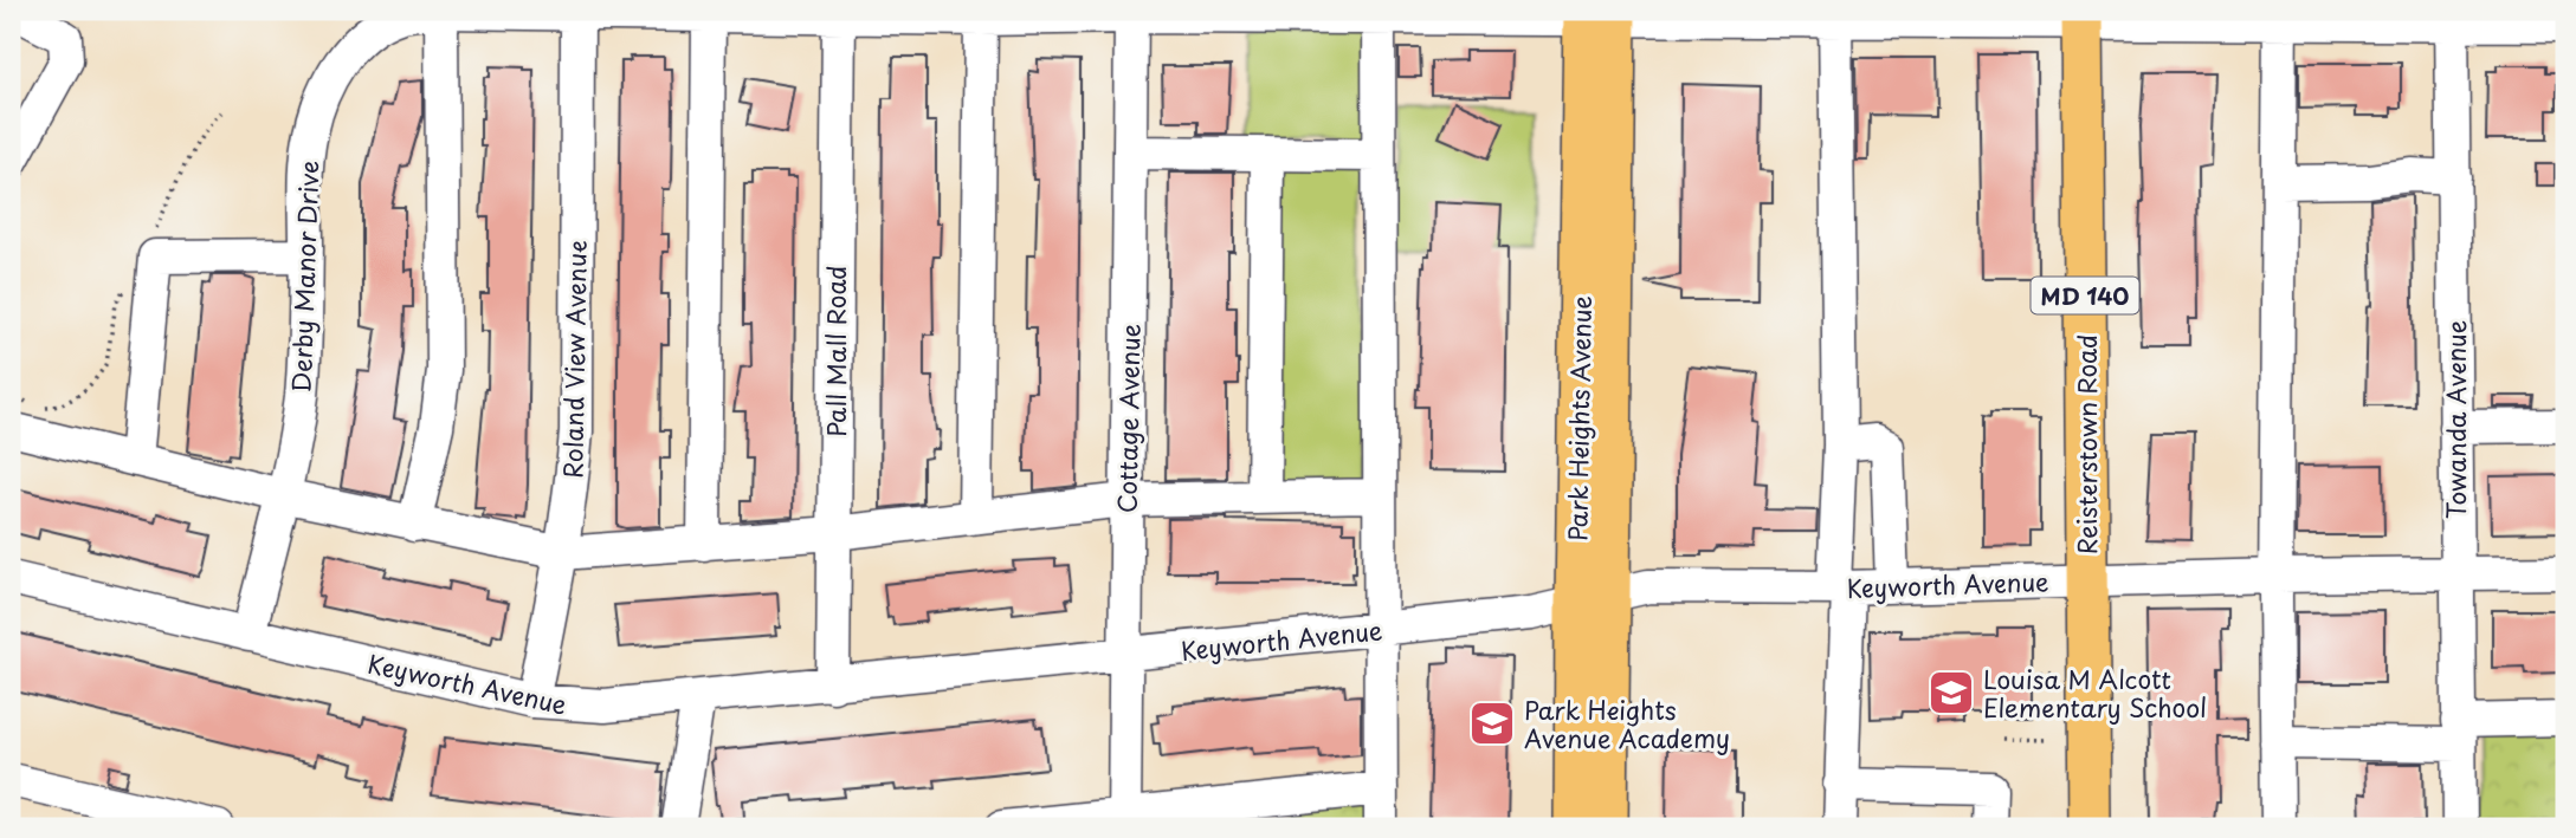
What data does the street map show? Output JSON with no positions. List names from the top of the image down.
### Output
{
  "streets": {
    "main road": ["MD 140", "Park Heights Avenue", "Reisterstown Road"],
    "street": [
      "Derby Manor Drive",
      "Pall Mall Road",
      "Roland View Avenue",
      "Cottage Avenue",
      "Towanda Avenue",
      "Keyworth Avenue"
    ]
  },
  "crossings": [
    ["Derby Manor Drive", "Keyworth Avenue"],
    ["Pall Mall Road", "Keyworth Avenue"],
    ["Roland View Avenue", "Keyworth Avenue"],
    ["Cottage Avenue", "Keyworth Avenue"],
    ["Park Heights Avenue", "Keyworth Avenue"],
    ["Towanda Avenue", "Keyworth Avenue"],
    ["Reisterstown Road", "Keyworth Avenue"]
  ],
  "places": {
    "school or university": ["Louisa M Alcott Elementary School", "Park Heights Avenue Academy"]
  }
}
